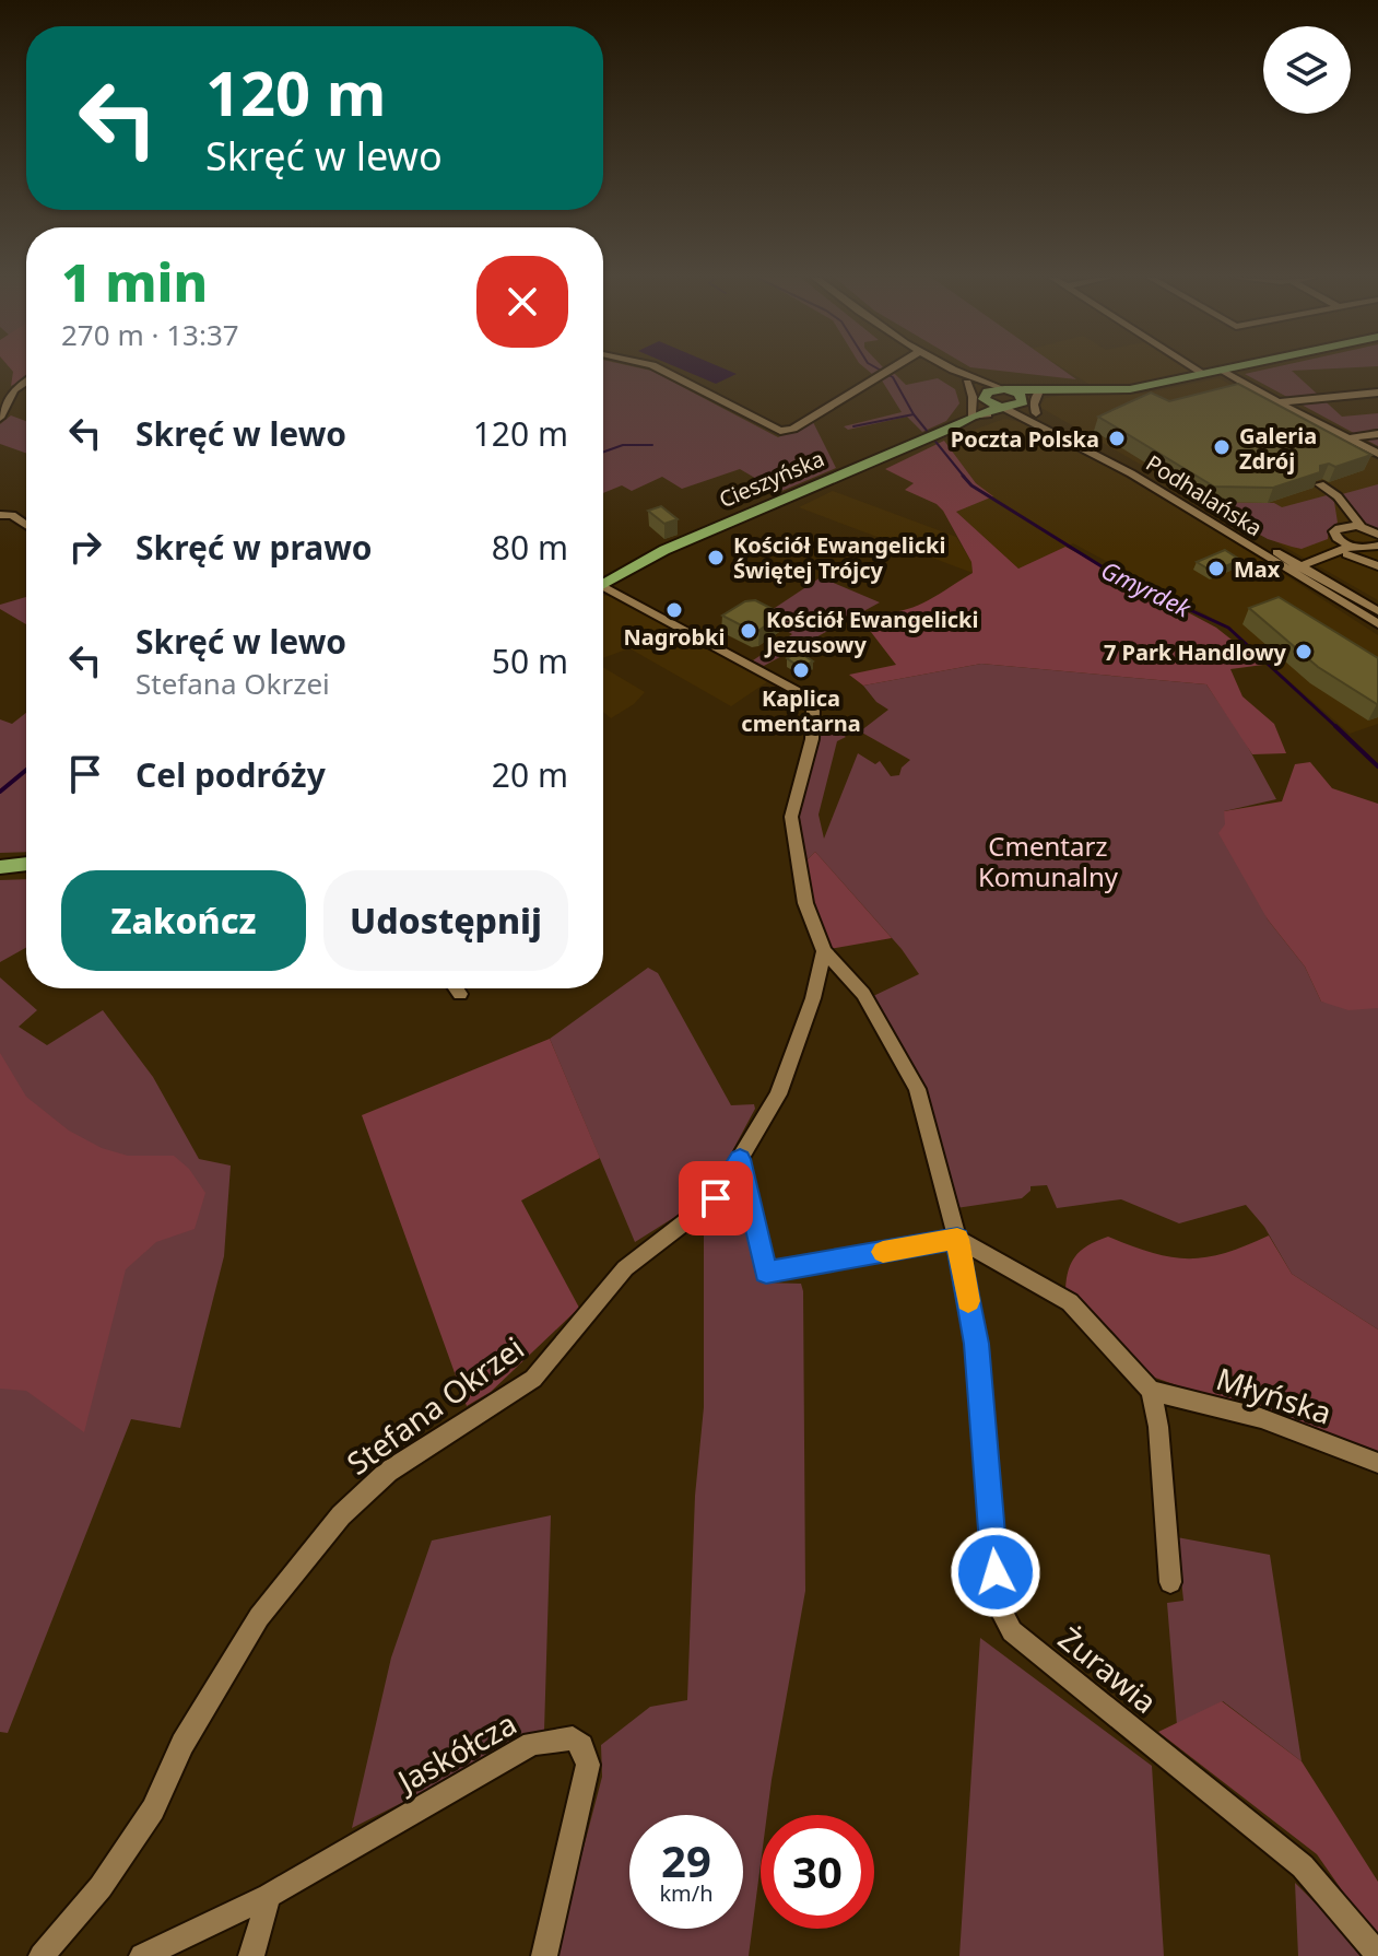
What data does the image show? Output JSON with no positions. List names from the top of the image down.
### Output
{
  "streets": {
    "main road": ["Cieszyńska"],
    "street": [
      "Podhalańska",
      "Młyńska",
      "Stefana Okrzei",
      "Żurawia",
      "Jaskółcza"
    ]
  },
  "crossings": [
    ["Cieszyńska", "Podhalańska"]
  ],
  "water": ["Gmyrdek"],
  "parks": ["Cmentarz Komunalny"],
  "places": [
    "Poczta Polska",
    "Galeria Zdrój",
    "Kościół Ewangelicki Świętej Trójcy",
    "Max",
    "Nagrobki",
    "Kościół Ewangelicki Jezusowy",
    "7 Park Handlowy",
    "Kaplica cmentarna"
  ],
  "page": {
    "turn": ["120 m", "Skręć w lewo"],
    "heading": ["1 min", "270 m · 13:37"],
    "list": [
      {
        "name": "Skręć w lewo",
        "value": "120 m"
      },
      {
        "name": "Skręć w prawo",
        "value": "80 m"
      },
      {
        "name": "Skręć w lewo",
        "note": "Stefana Okrzei",
        "value": "50 m"
      },
      {
        "name": "Cel podróży",
        "value": "20 m"
      }
    ],
    "buttons": ["Zakończ", "Udostępnij"],
    "speed": "29 km/h",
    "limit": "30"
  }
}
